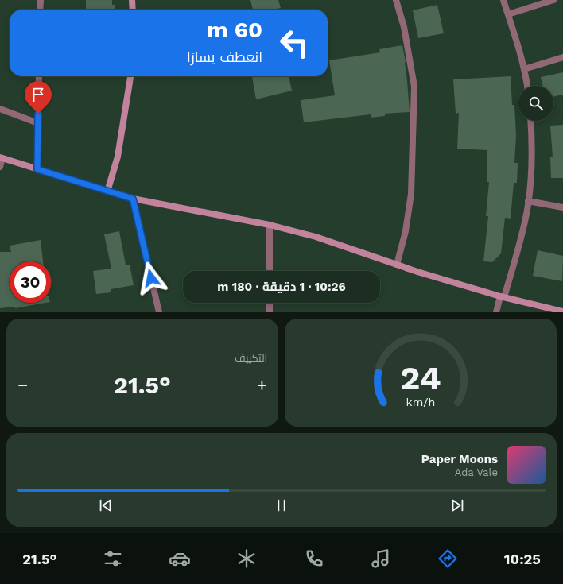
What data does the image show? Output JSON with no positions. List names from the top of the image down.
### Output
{
  "page": {
    "turn": ["60 m", "انعطف يسارًا"],
    "limit": "30",
    "trip": "10:26 · 1 دقيقة · 180 m",
    "tile": "التكييف",
    "heat": ["−", "21.5°", "+"],
    "song": ["Paper Moons", "Ada Vale"],
    "tabs": ["10:25", "21.5°"],
    "gauge": ["24", "km/h"]
  }
}
